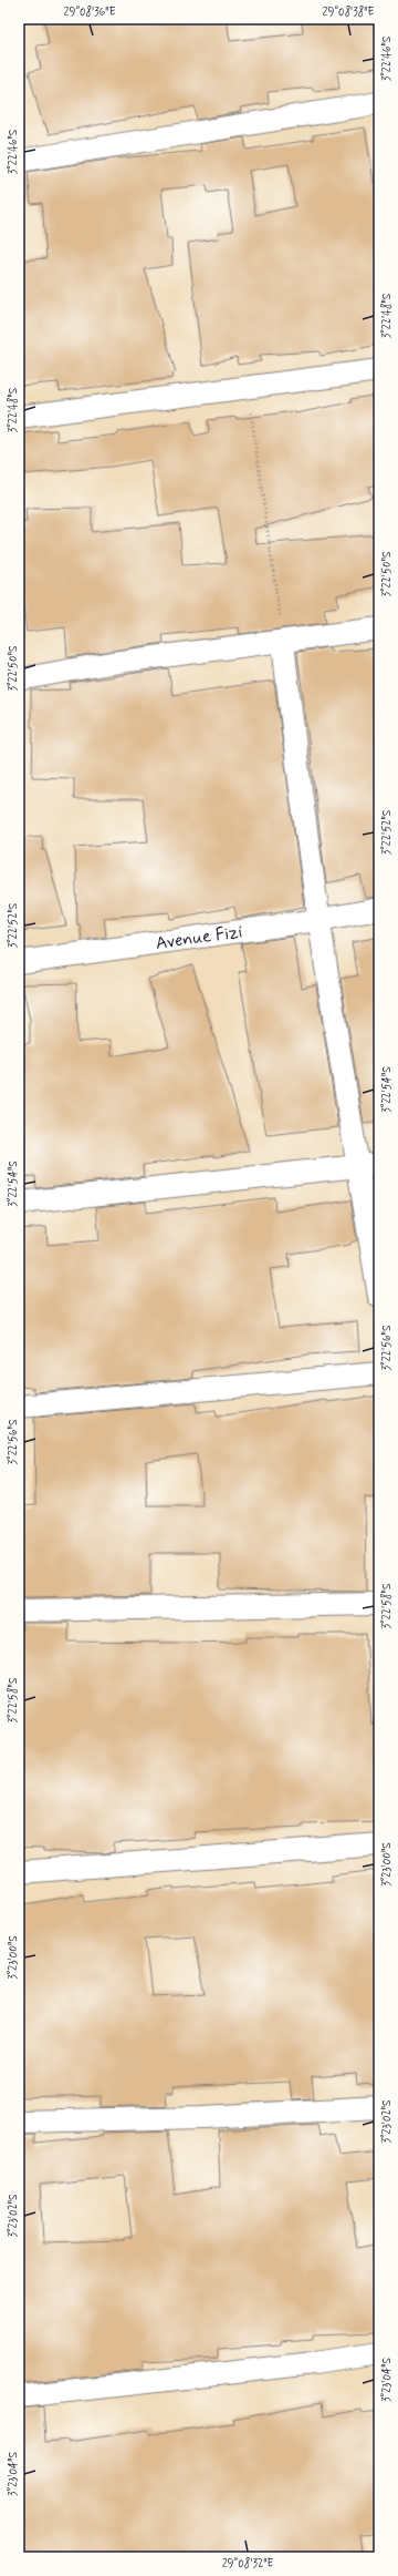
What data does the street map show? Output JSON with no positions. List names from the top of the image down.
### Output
{
  "streets": {
    "street": ["Avenue Fizi"]
  },
  "coordinates": [
    "29°08'36\"E",
    "29°08'38\"E",
    "3°22'46\"S",
    "3°22'48\"S",
    "3°22'50\"S",
    "3°22'52\"S",
    "3°22'54\"S",
    "3°22'56\"S",
    "3°22'58\"S",
    "3°23'00\"S",
    "3°23'02\"S",
    "3°23'04\"S",
    "29°08'32\"E"
  ]
}
